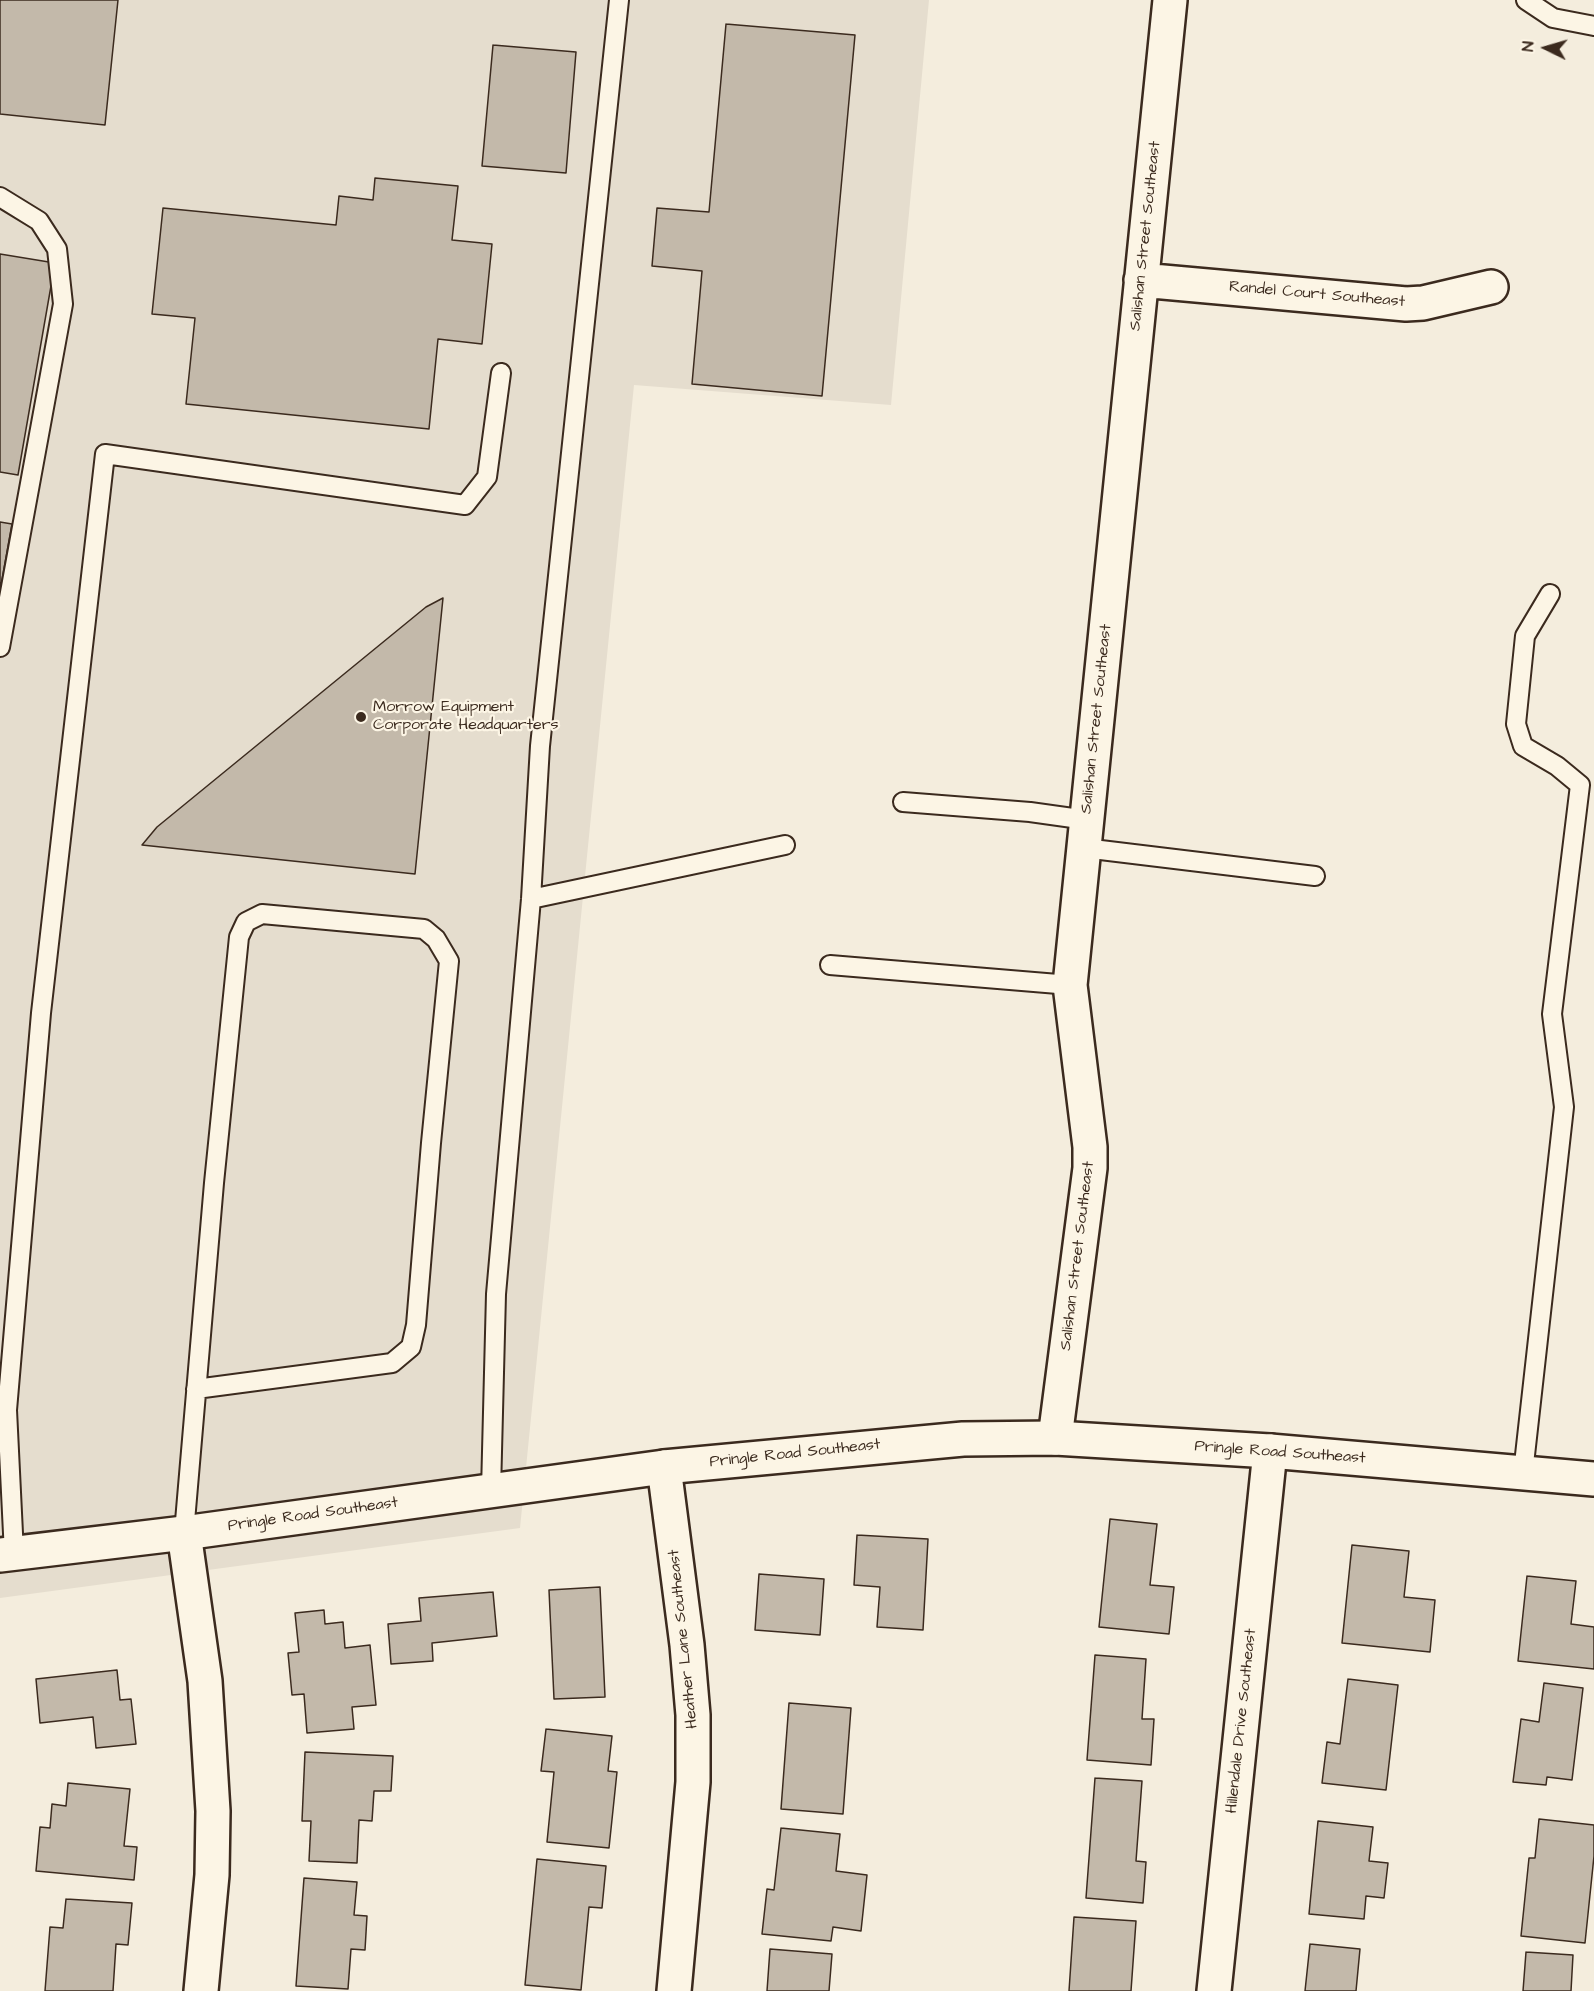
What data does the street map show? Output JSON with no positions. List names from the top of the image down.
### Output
{
  "streets": {
    "street": [
      "Salishan Street Southeast",
      "Randel Court Southeast",
      "Pringle Road Southeast",
      "Heather Lane Southeast",
      "Hillendale Drive Southeast"
    ]
  },
  "crossings": [
    ["Salishan Street Southeast", "Randel Court Southeast"],
    ["Salishan Street Southeast", "Pringle Road Southeast"],
    ["Pringle Road Southeast", "Heather Lane Southeast"],
    ["Pringle Road Southeast", "Hillendale Drive Southeast"]
  ],
  "places": ["Morrow Equipment Corporate Headquarters"],
  "north": "left"
}
